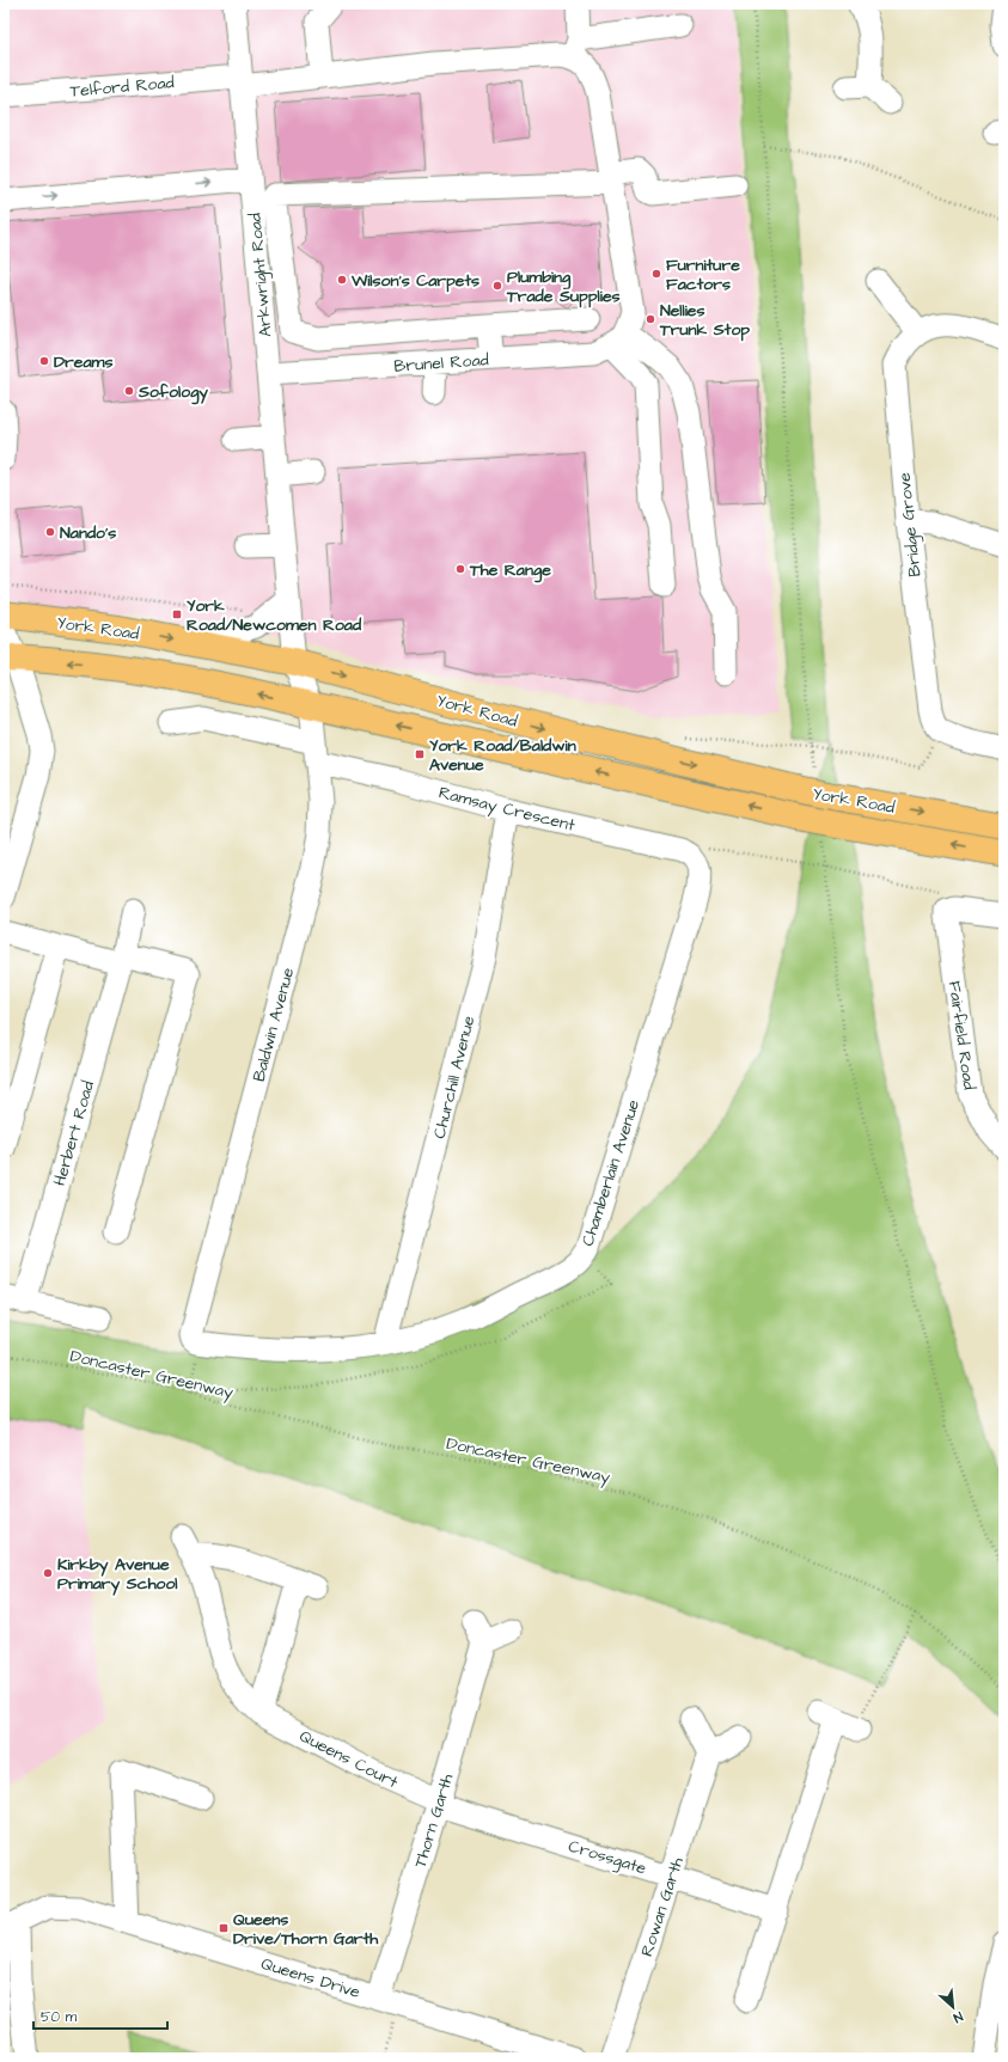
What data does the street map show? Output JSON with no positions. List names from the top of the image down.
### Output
{
  "streets": {
    "highway": ["York Road"],
    "street": [
      "Telford Road",
      "Arkwright Road",
      "Brunel Road",
      "Bridge Grove",
      "Ramsay Crescent",
      "Baldwin Avenue",
      "Fairfield Road",
      "Churchill Avenue",
      "Herbert Road",
      "Chamberlain Avenue",
      "Queens Court",
      "Thorn Garth",
      "Crossgate",
      "Rowan Garth",
      "Queens Drive"
    ],
    "path": ["Doncaster Greenway"]
  },
  "crossings": [
    ["Telford Road", "Arkwright Road"],
    ["Arkwright Road", "Brunel Road"],
    ["Arkwright Road", "York Road"],
    ["Arkwright Road", "Baldwin Avenue"],
    ["York Road", "Baldwin Avenue"],
    ["Ramsay Crescent", "Baldwin Avenue"],
    ["Ramsay Crescent", "Churchill Avenue"],
    ["Ramsay Crescent", "Chamberlain Avenue"],
    ["Baldwin Avenue", "Chamberlain Avenue"],
    ["Churchill Avenue", "Chamberlain Avenue"],
    ["Queens Court", "Thorn Garth"],
    ["Queens Court", "Crossgate"],
    ["Thorn Garth", "Crossgate"],
    ["Thorn Garth", "Queens Drive"],
    ["Crossgate", "Rowan Garth"]
  ],
  "places": {
    "other": [
      "Furniture Factors",
      "Wilson's Carpets",
      "Plumbing Trade Supplies",
      "Nellies Trunk Stop",
      "Dreams",
      "Sofology",
      "Nando's",
      "The Range",
      "Kirkby Avenue Primary School"
    ],
    "transit": ["York Road/Newcomen Road", "York Road/Baldwin Avenue", "Queens Drive/Thorn Garth"]
  },
  "scale_bar": "50 m",
  "north": "bottom right"
}
